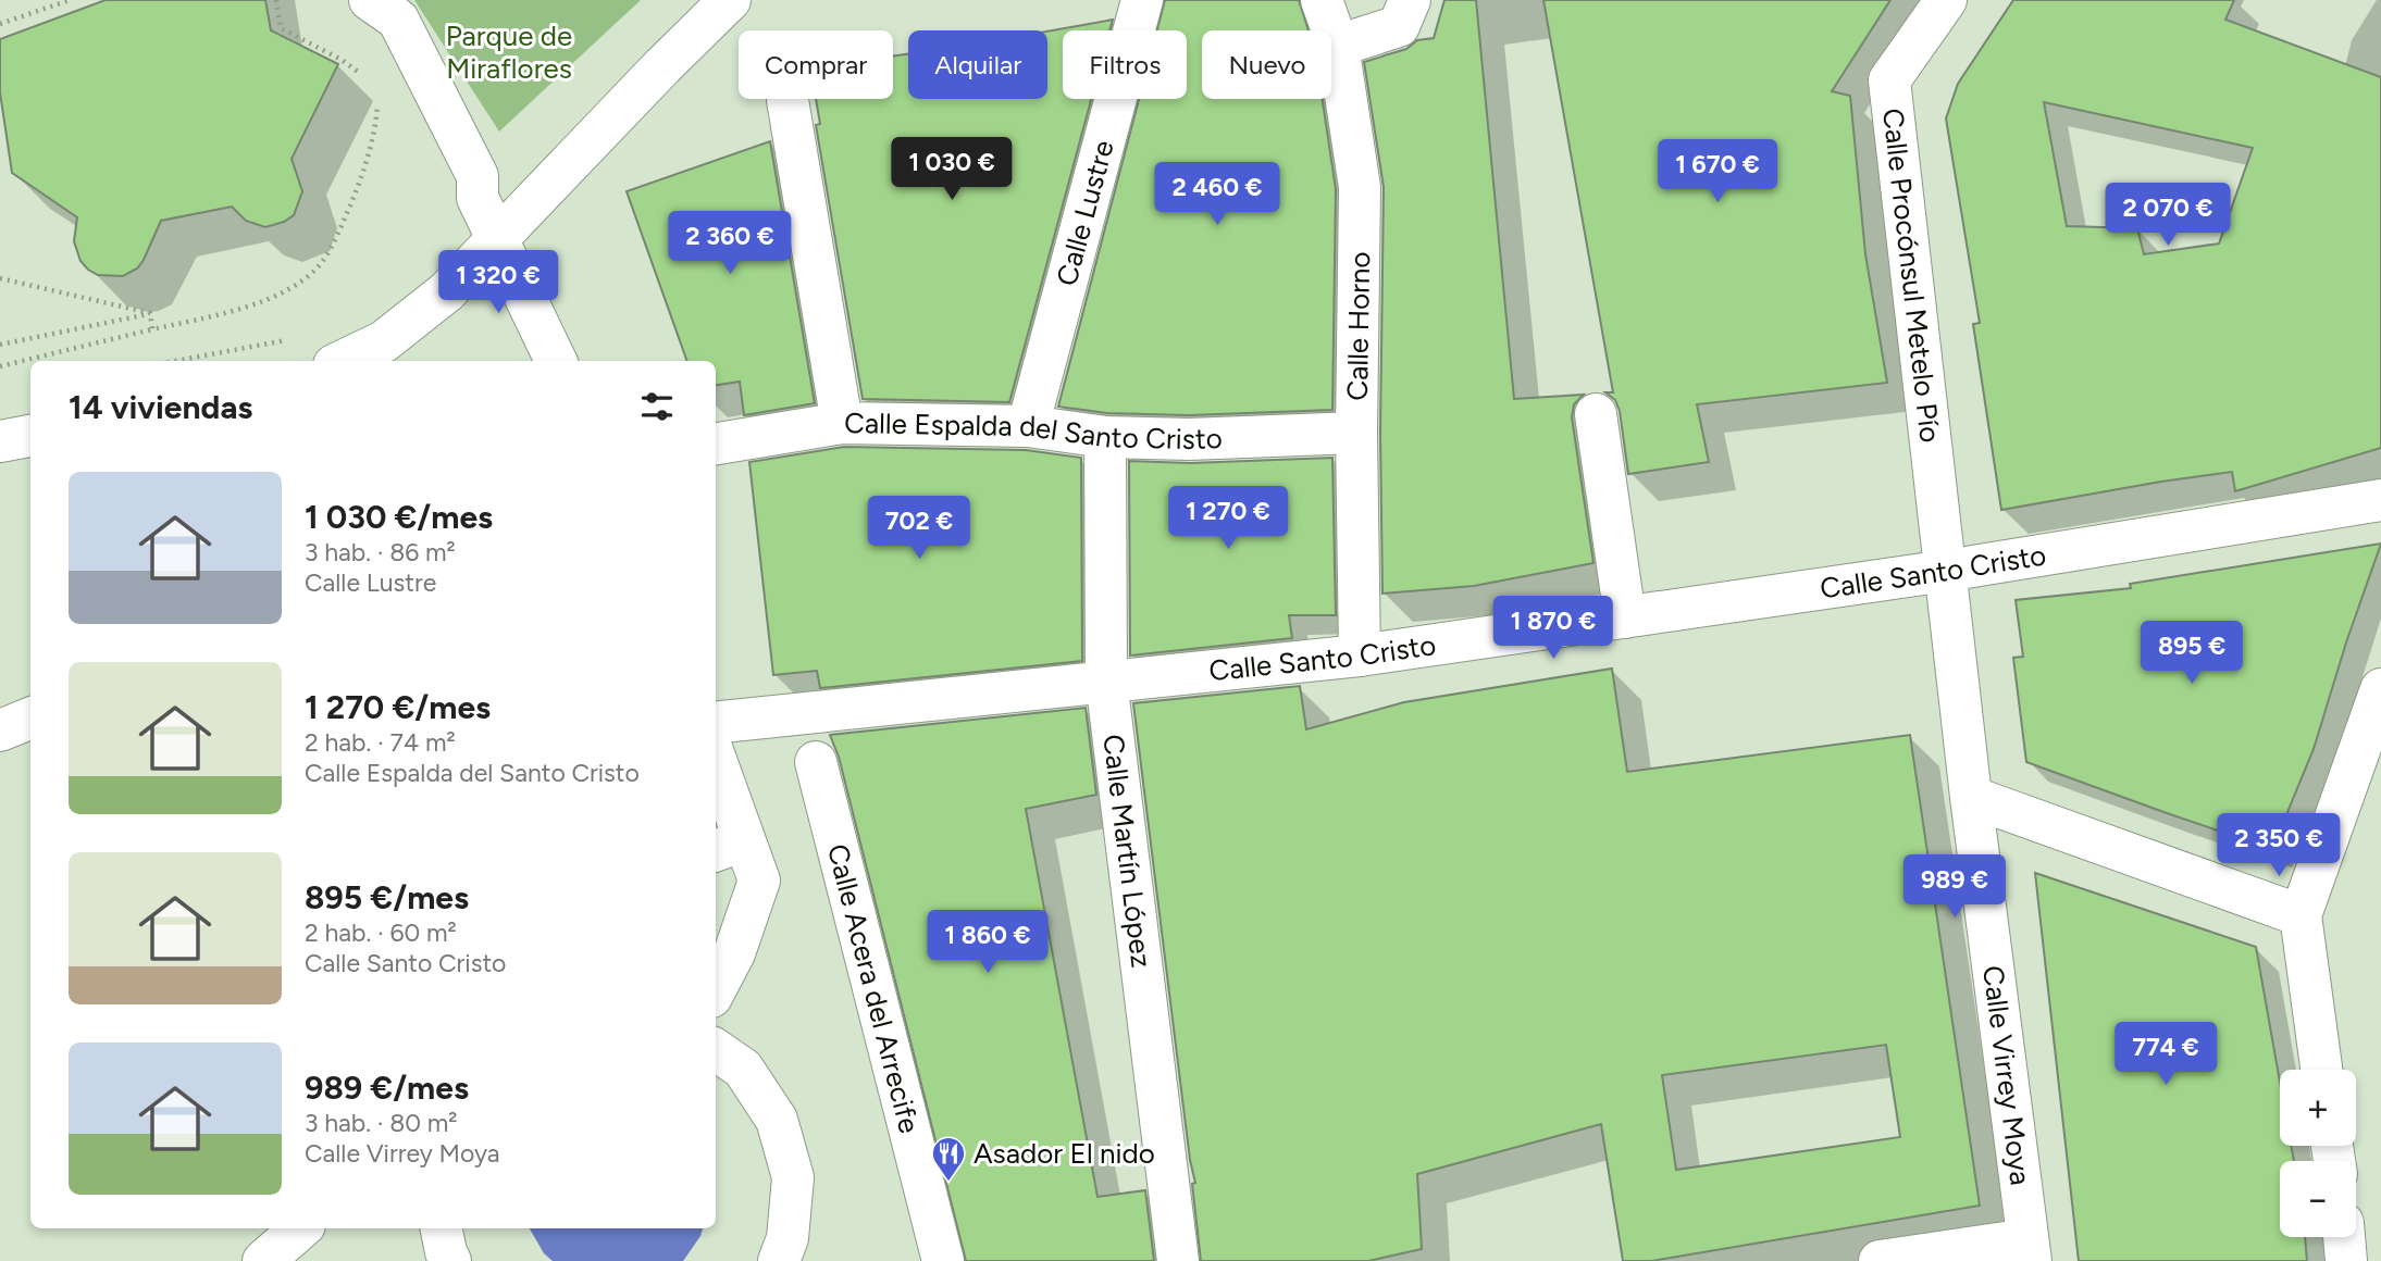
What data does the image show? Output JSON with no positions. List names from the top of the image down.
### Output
{
  "streets": {
    "street": [
      "Calle Lustre",
      "Calle Procónsul Metelo Pío",
      "Calle Horno",
      "Calle Espalda del Santo Cristo",
      "Calle Santo Cristo",
      "Calle Martín López",
      "Calle Acera del Arrecife",
      "Calle Virrey Moya"
    ]
  },
  "crossings": [
    ["Calle Lustre", "Calle Espalda del Santo Cristo"],
    ["Calle Procónsul Metelo Pío", "Calle Santo Cristo"],
    ["Calle Procónsul Metelo Pío", "Calle Virrey Moya"],
    ["Calle Horno", "Calle Espalda del Santo Cristo"],
    ["Calle Horno", "Calle Santo Cristo"],
    ["Calle Espalda del Santo Cristo", "Calle Martín López"],
    ["Calle Santo Cristo", "Calle Martín López"],
    ["Calle Santo Cristo", "Calle Virrey Moya"]
  ],
  "parks": ["Parque de Miraflores"],
  "places": {
    "restaurant": ["Asador El nido"]
  },
  "page": {
    "chip": [
      "Comprar",
      "Alquilar",
      "Filtros",
      "Nuevo"
    ],
    "price": [
      "1 030 €",
      "1 670 €",
      "2 460 €",
      "2 070 €",
      "2 360 €",
      "1 320 €",
      "1 270 €",
      "702 €",
      "1 870 €",
      "895 €",
      "2 350 €",
      "989 €",
      "1 860 €",
      "774 €"
    ],
    "heading": "14 viviendas",
    "list": [
      {
        "name": "1 030 €/mes",
        "note": "3 hab. · 86 m² · Calle Lustre"
      },
      {
        "name": "1 270 €/mes",
        "note": "2 hab. · 74 m² · Calle Espalda del Santo Cristo"
      },
      {
        "name": "895 €/mes",
        "note": "2 hab. · 60 m² · Calle Santo Cristo"
      },
      {
        "name": "989 €/mes",
        "note": "3 hab. · 80 m² · Calle Virrey Moya"
      }
    ],
    "map_buttons": ["+", "−"]
  }
}
